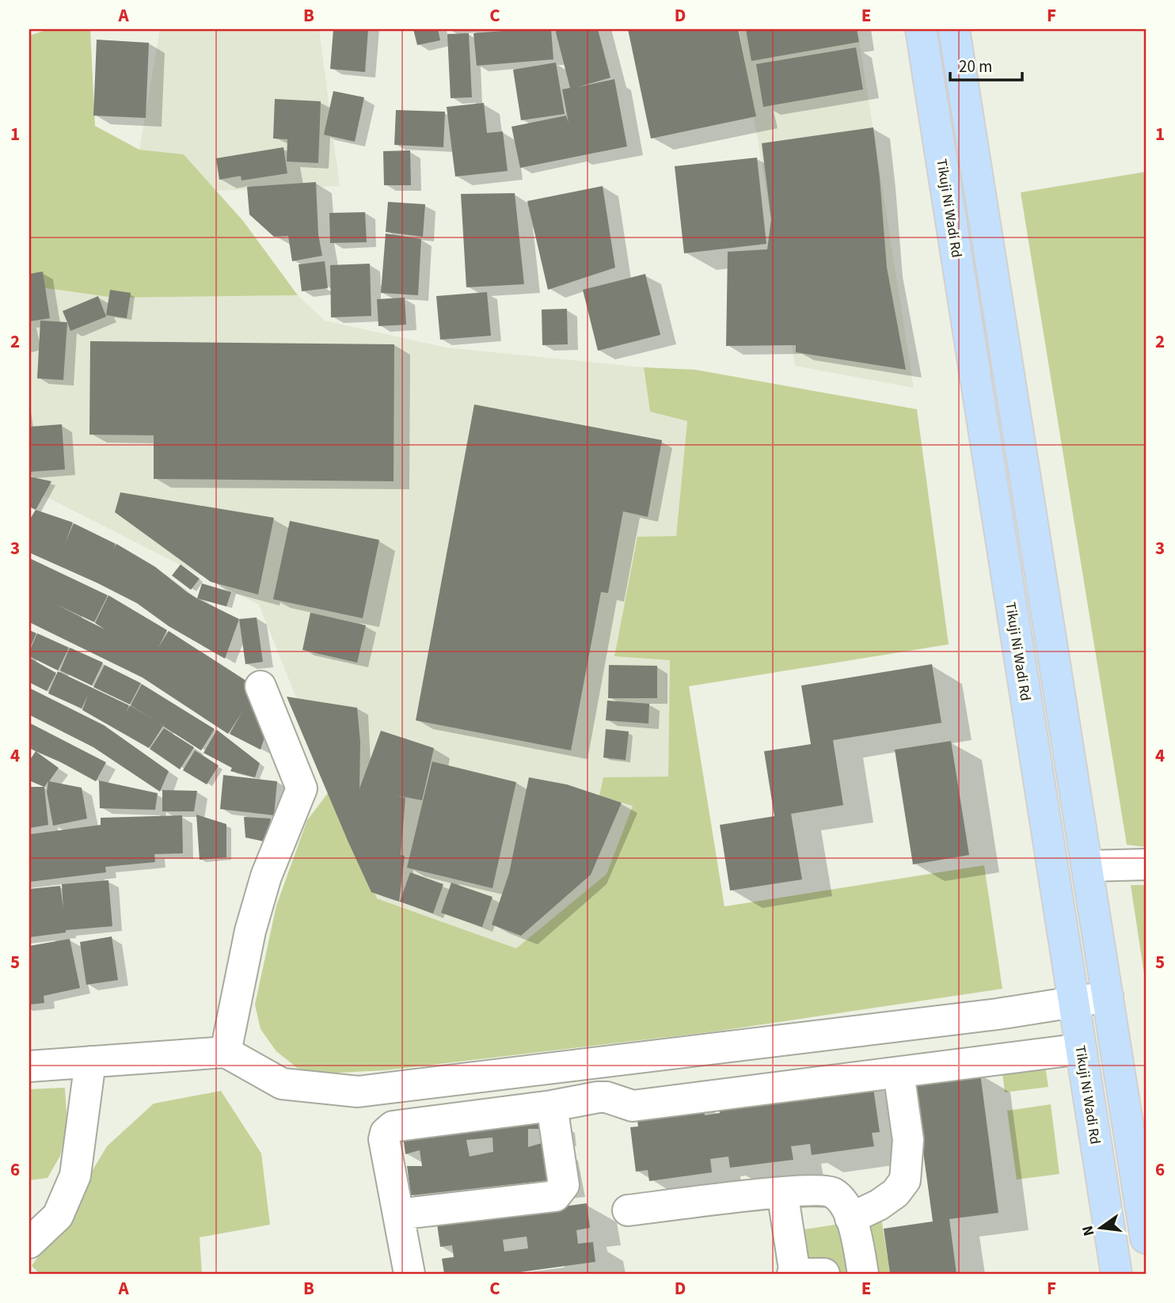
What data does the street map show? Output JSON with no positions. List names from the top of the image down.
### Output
{
  "streets": {
    "main road": ["Tikuji Ni Wadi Rd"]
  },
  "scale_bar": "20 m",
  "north": "left",
  "grid": {
    "columns": [
      "A",
      "B",
      "C",
      "D",
      "E",
      "F"
    ],
    "rows": [
      "1",
      "2",
      "3",
      "4",
      "5",
      "6"
    ]
  }
}
